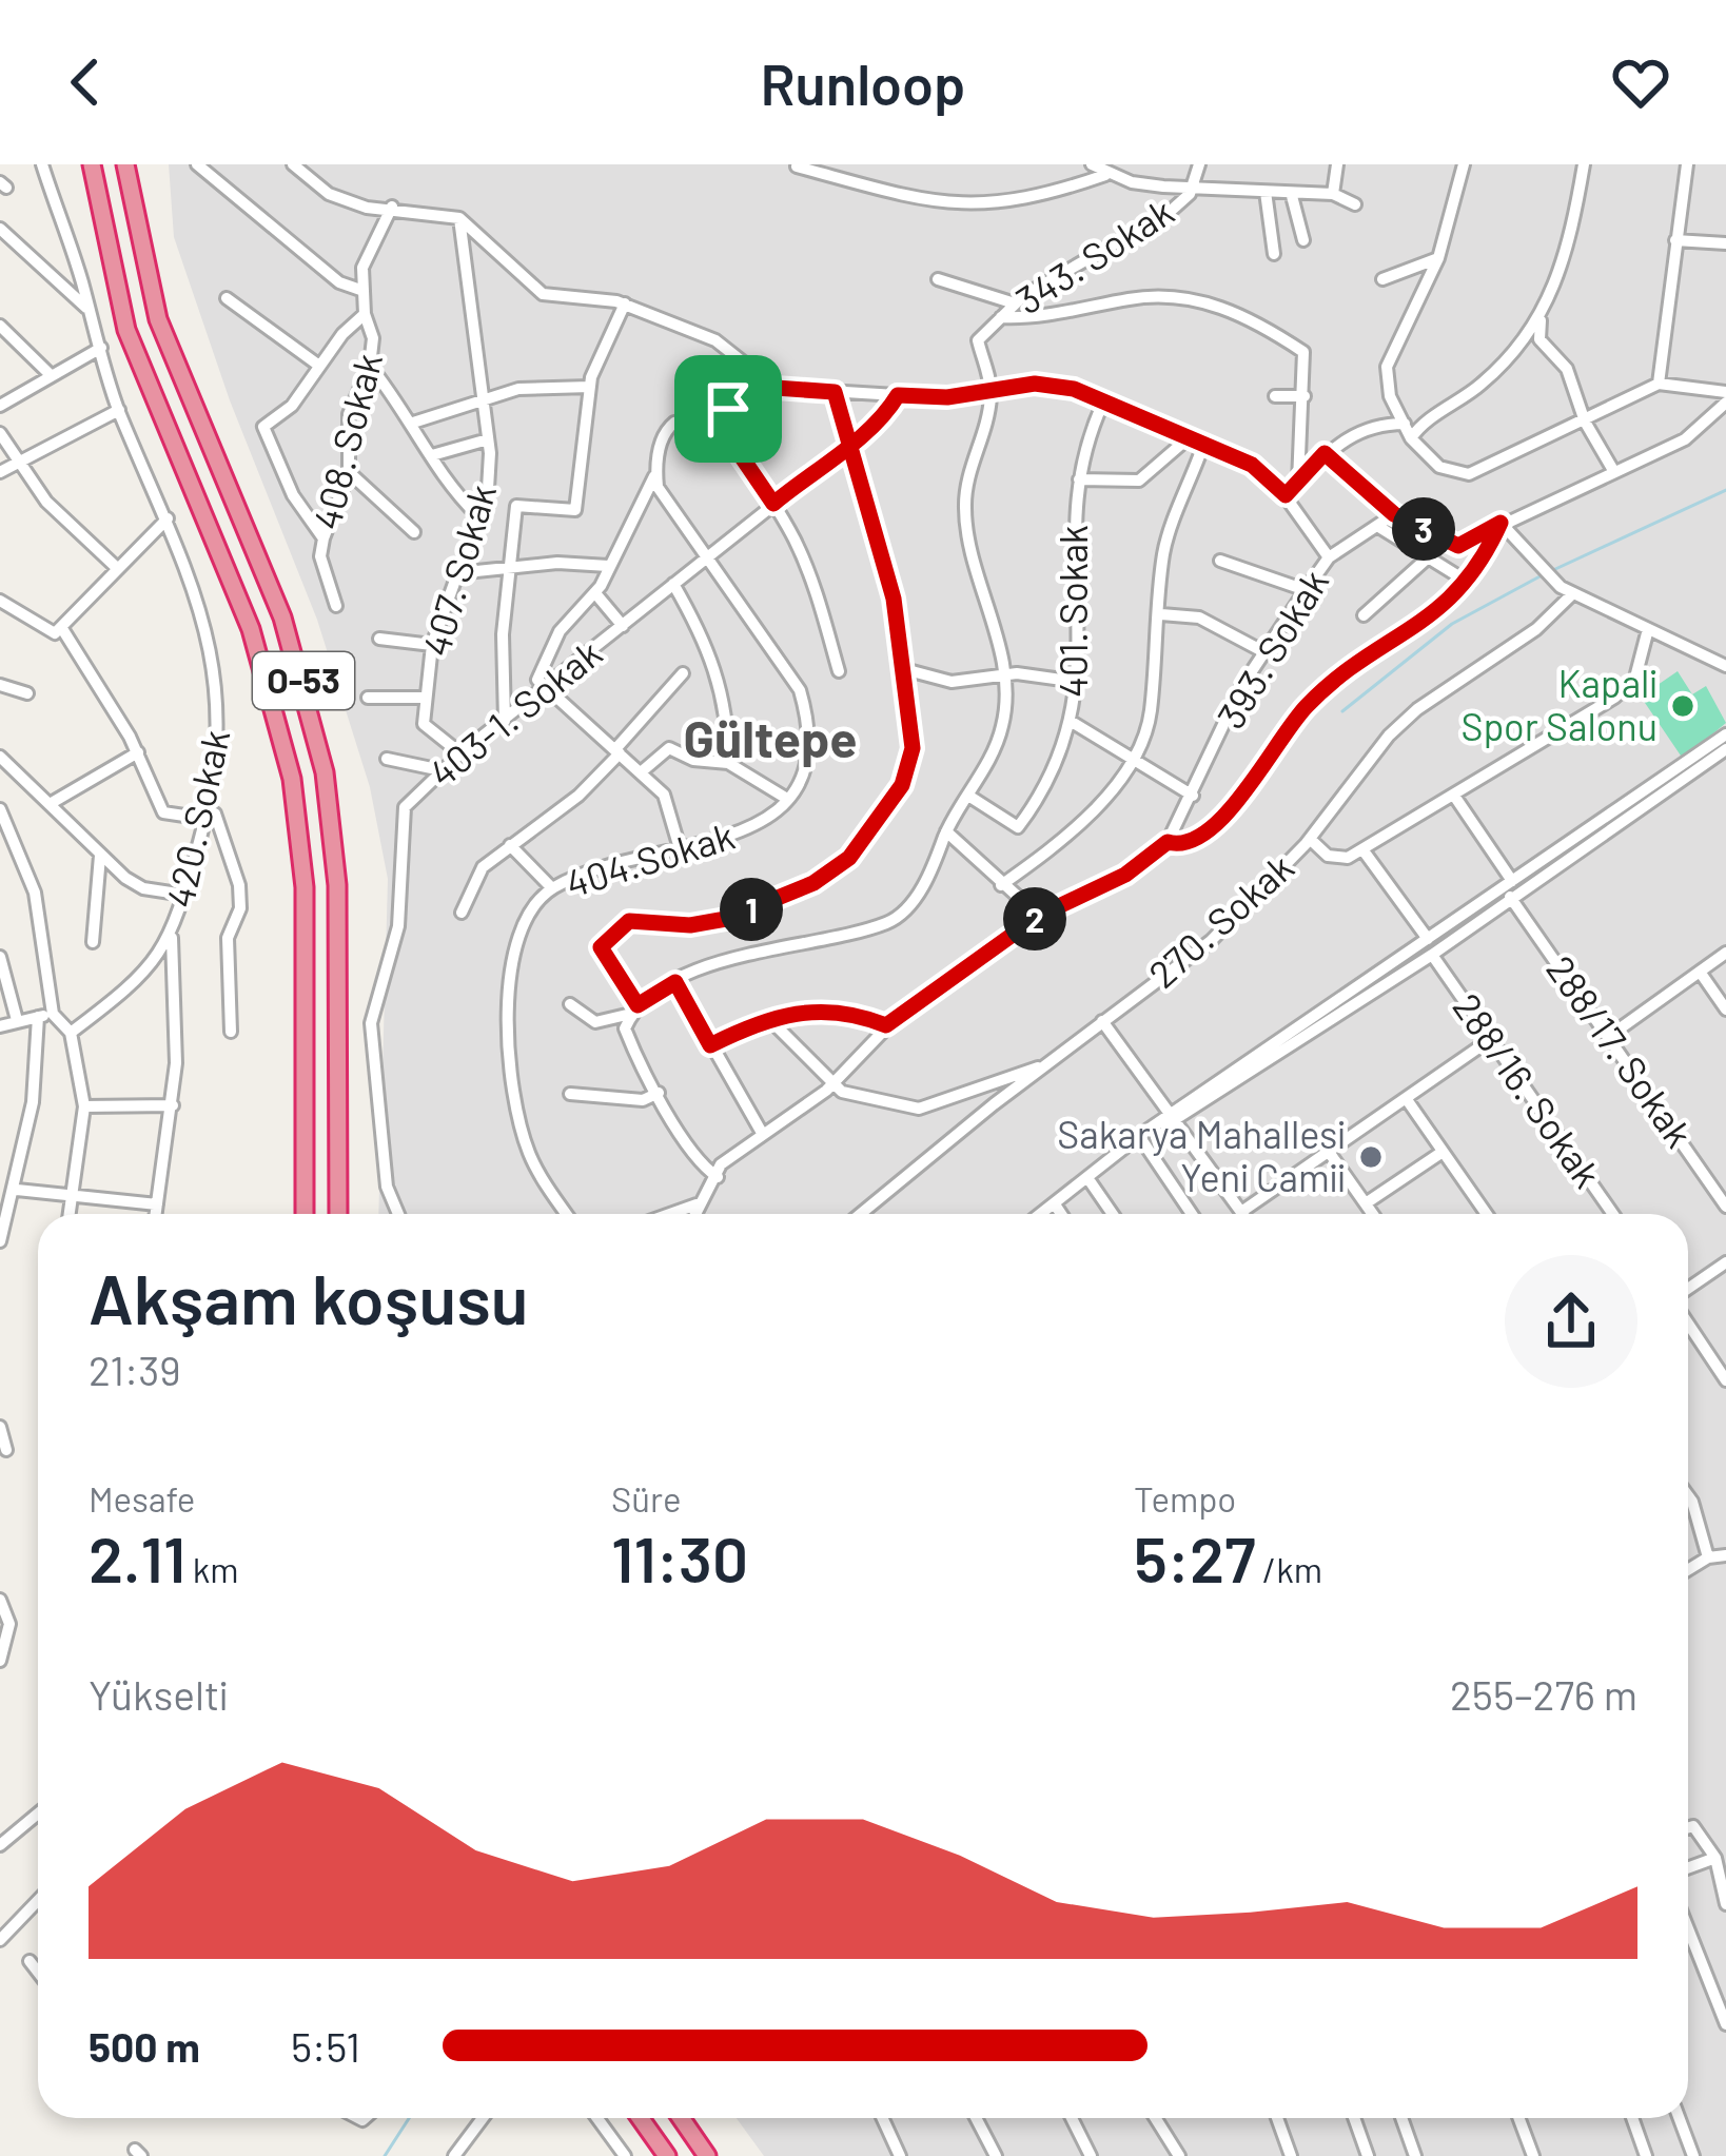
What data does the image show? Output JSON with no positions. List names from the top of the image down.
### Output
{
  "streets": {
    "highway": ["O-53"],
    "street": [
      "343. Sokak",
      "408. Sokak",
      "407. Sokak",
      "401. Sokak",
      "393. Sokak",
      "403-1. Sokak",
      "420. Sokak",
      "404.Sokak",
      "270. Sokak",
      "288/17. Sokak",
      "288/16. Sokak"
    ]
  },
  "crossings": [
    ["407. Sokak", "403-1. Sokak"]
  ],
  "districts": ["Gültepe"],
  "places": ["Kapali Spor Salonu", "Sakarya Mahallesi Yeni Camii"],
  "page": {
    "header": "Runloop",
    "pins": ["3", "1", "2"],
    "heading": ["Akşam koşusu", "21:39"],
    "stats": [
      ["Mesafe", "2.11 km"],
      ["Süre", "11:30"],
      ["Tempo", "5:27 /km"]
    ],
    "chart": ["Yükselti", "255–276 m"],
    "list": [
      {
        "name": "500 m",
        "note": "5:51"
      }
    ]
  }
}
